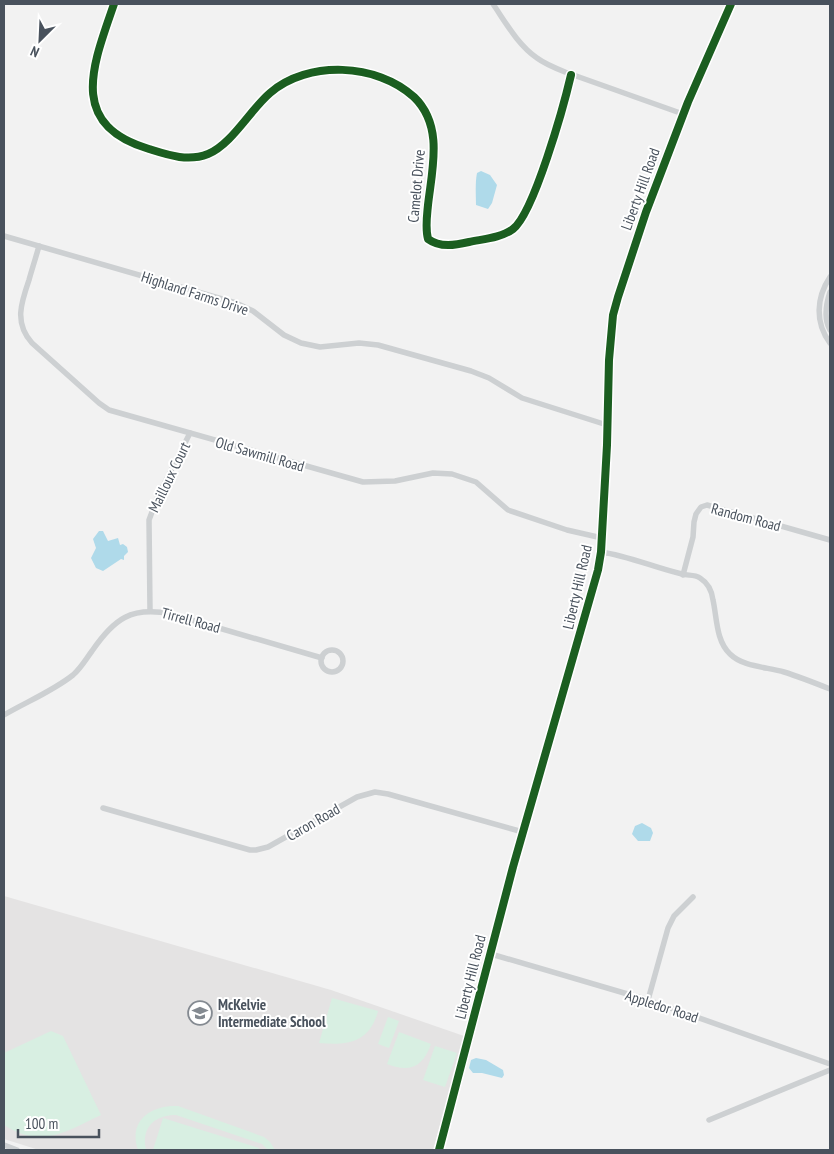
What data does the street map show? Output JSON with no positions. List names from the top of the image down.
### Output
{
  "streets": {
    "street": [
      "Camelot Drive",
      "Liberty Hill Road",
      "Highland Farms Drive",
      "Old Sawmill Road",
      "Mailloux Court",
      "Random Road",
      "Tirrell Road",
      "Caron Road",
      "Appledor Road"
    ]
  },
  "crossings": [
    ["Liberty Hill Road", "Highland Farms Drive"],
    ["Liberty Hill Road", "Old Sawmill Road"],
    ["Liberty Hill Road", "Caron Road"],
    ["Liberty Hill Road", "Appledor Road"],
    ["Highland Farms Drive", "Old Sawmill Road"],
    ["Old Sawmill Road", "Mailloux Court"],
    ["Mailloux Court", "Tirrell Road"]
  ],
  "places": {
    "school or university": ["McKelvie Intermediate School"]
  },
  "scale_bar": "100 m",
  "north": "bottom left"
}
